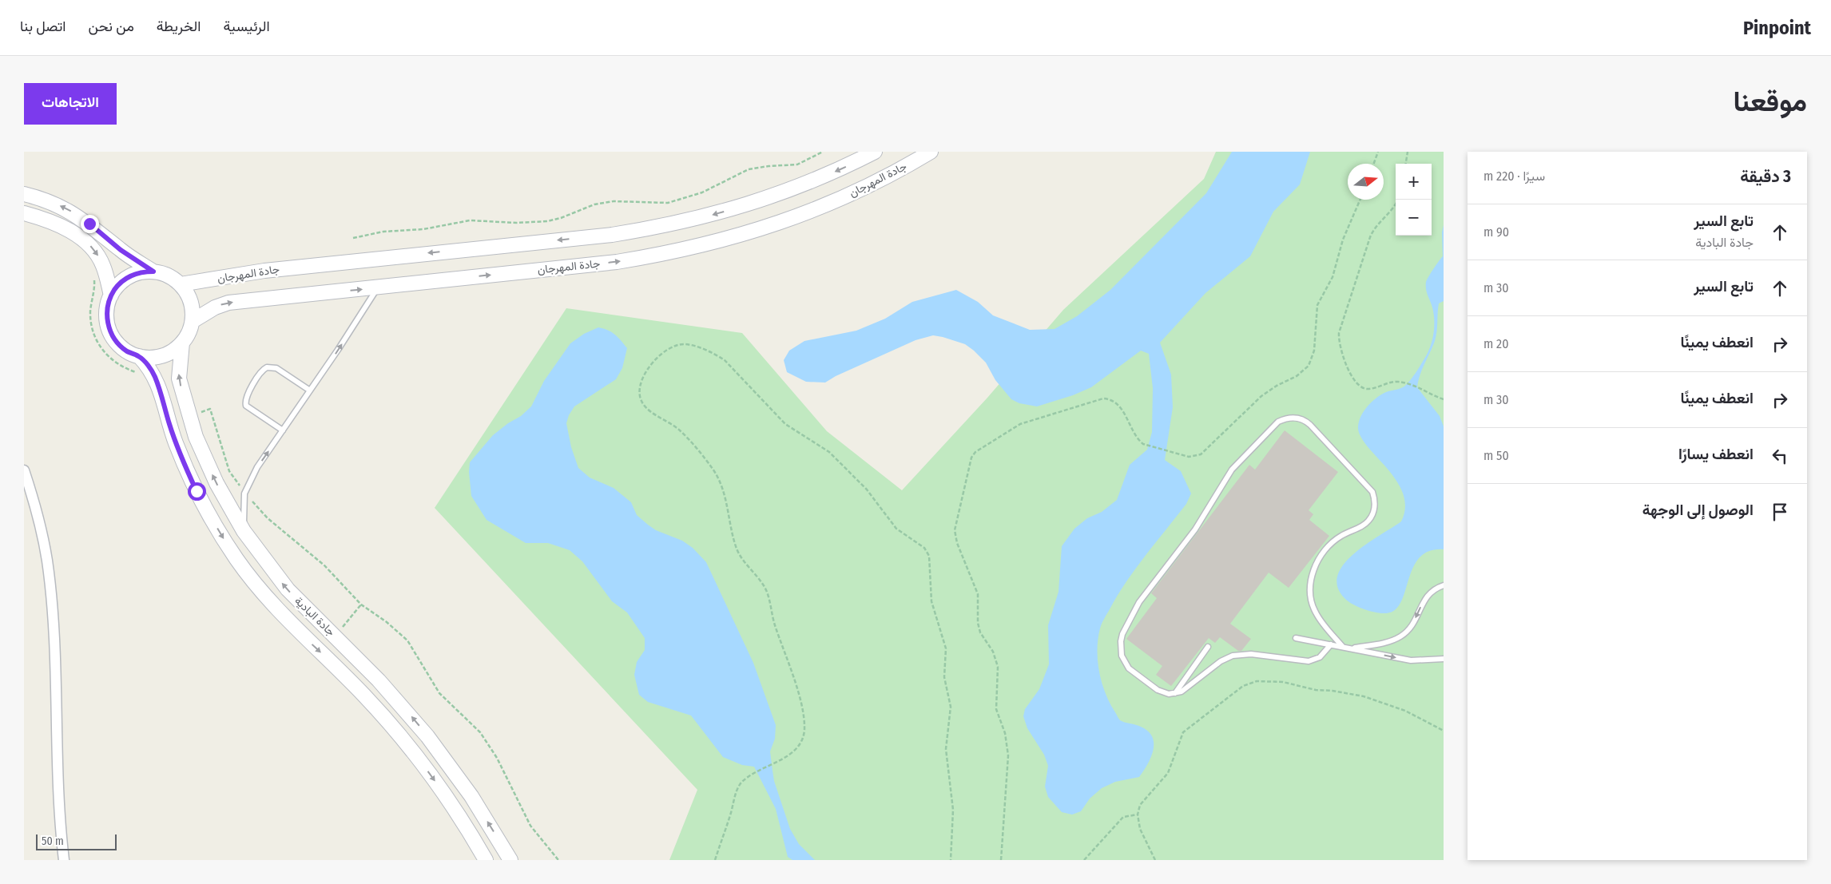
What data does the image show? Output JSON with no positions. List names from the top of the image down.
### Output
{
  "streets": {
    "street": ["جادة المهرجان", "جادة البادية"]
  },
  "crossings": [
    ["جادة المهرجان", "جادة البادية"]
  ],
  "scale_bar": "50 m",
  "north": "right",
  "page": {
    "header": "Pinpoint",
    "nav": [
      "الرئيسية",
      "الخريطة",
      "من نحن",
      "اتصل بنا"
    ],
    "title": "موقعنا",
    "buttons": "الاتجاهات",
    "heading": ["3 دقيقة", "سيرًا · 220 m"],
    "map_buttons": ["+", "−"],
    "list": [
      ["تابع السير", "جادة البادية", "90 m"],
      ["تابع السير", "30 m"],
      ["انعطف يمينًا", "20 m"],
      ["انعطف يمينًا", "30 m"],
      ["انعطف يسارًا", "50 m"],
      "الوصول إلى الوجهة"
    ],
    "scale": "50 m"
  }
}
